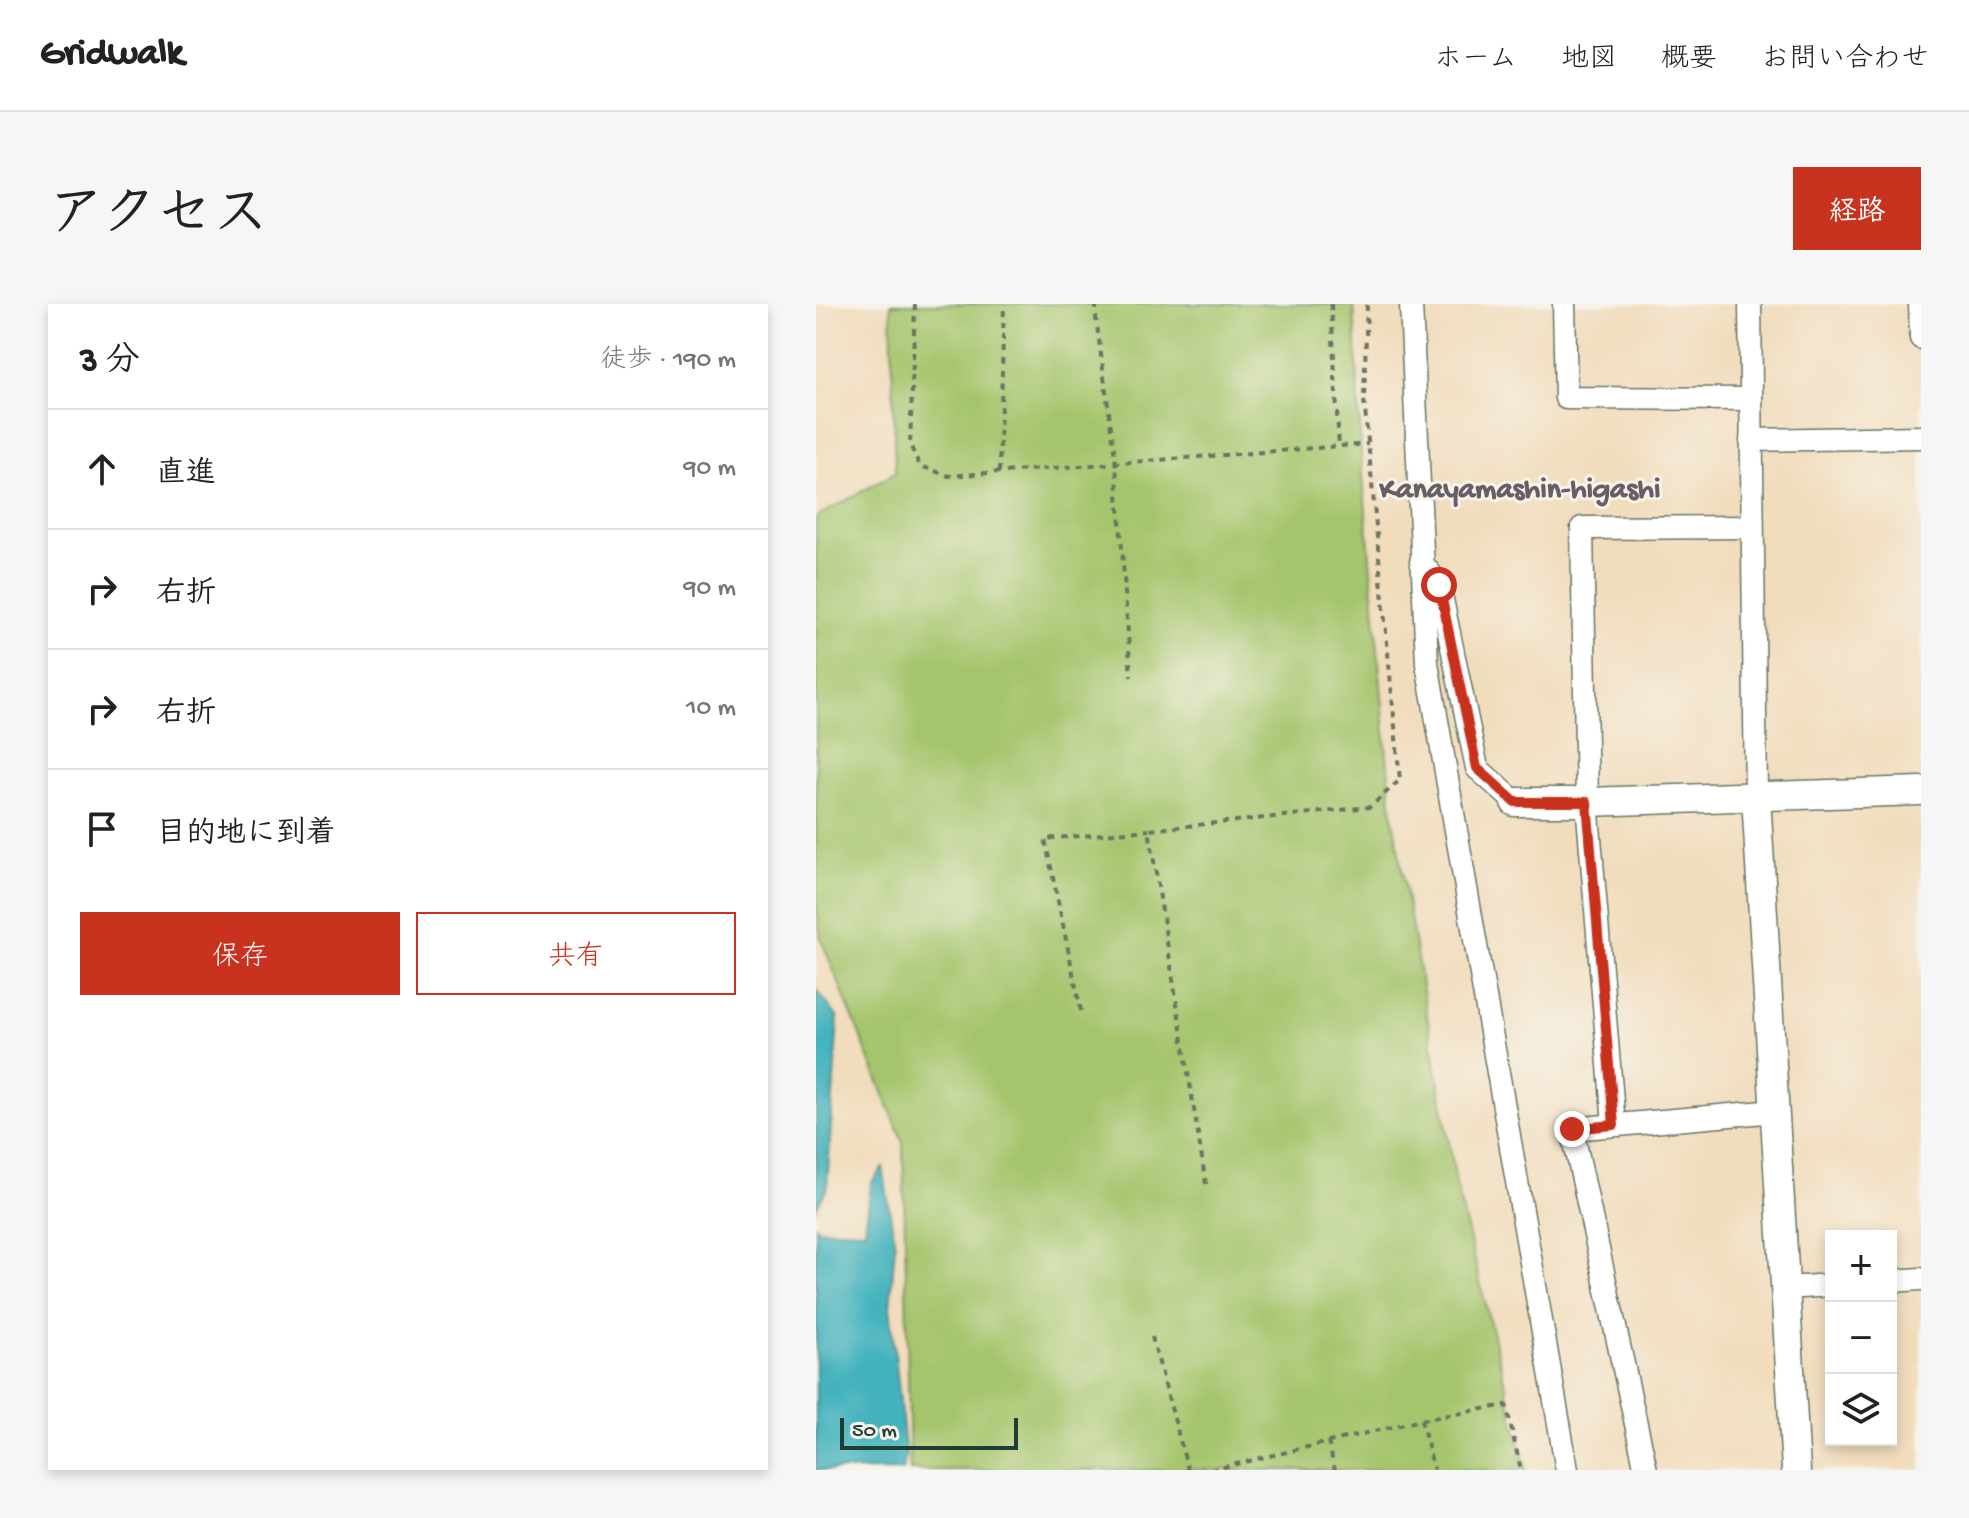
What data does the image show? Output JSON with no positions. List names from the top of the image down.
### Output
{
  "districts": ["Kanayamashin-higashi"],
  "scale_bar": "50 m",
  "page": {
    "header": "Gridwalk",
    "nav": [
      "ホーム",
      "地図",
      "概要",
      "お問い合わせ"
    ],
    "title": "アクセス",
    "buttons": [
      "経路",
      ["保存", "共有"]
    ],
    "heading": ["3 分", "徒歩 · 190 m"],
    "list": [
      ["直進", "90 m"],
      ["右折", "90 m"],
      ["右折", "10 m"],
      "目的地に到着"
    ],
    "map_buttons": ["+", "−"],
    "scale": "50 m"
  }
}
